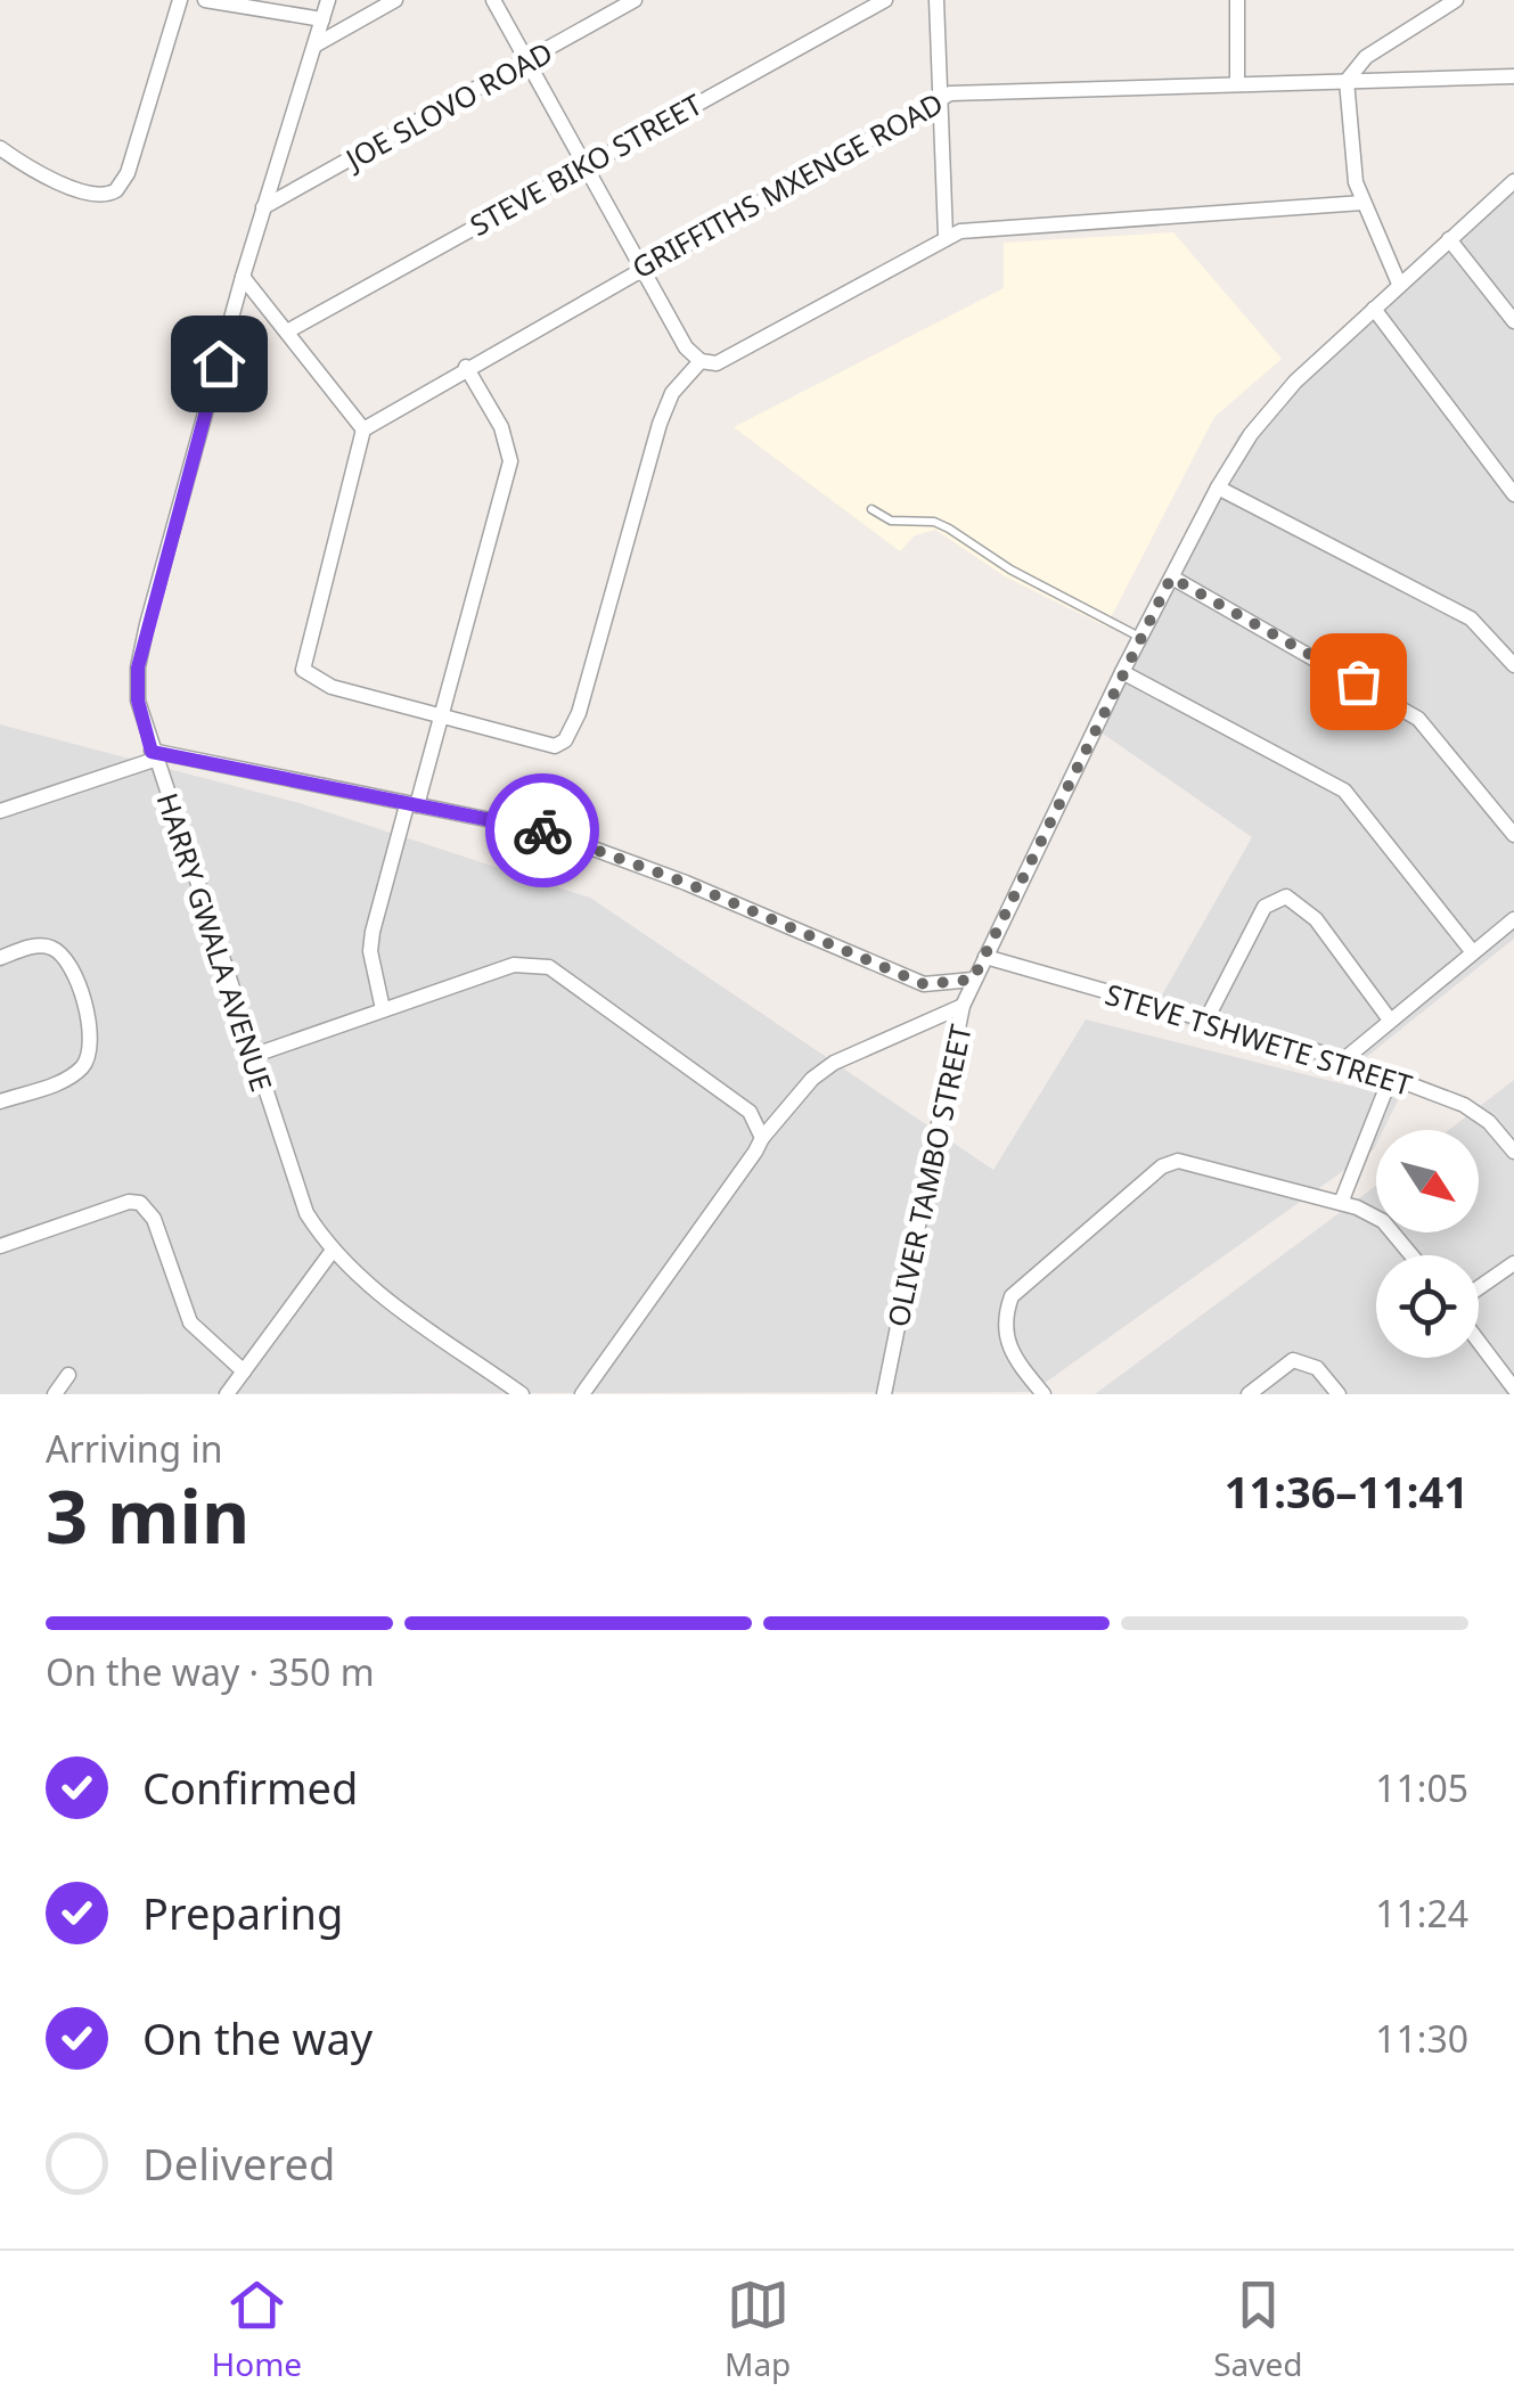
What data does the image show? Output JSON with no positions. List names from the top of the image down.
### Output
{
  "streets": {
    "street": [
      "JOE SLOVO ROAD",
      "STEVE BIKO STREET",
      "GRIFFITHS MXENGE ROAD",
      "HARRY GWALA AVENUE",
      "STEVE TSHWETE STREET",
      "OLIVER TAMBO STREET"
    ]
  },
  "crossings": [
    ["JOE SLOVO ROAD", "HARRY GWALA AVENUE"],
    ["STEVE TSHWETE STREET", "OLIVER TAMBO STREET"]
  ],
  "north": "bottom right",
  "page": {
    "heading": ["3 min", "Arriving in", "11:36–11:41"],
    "bar": "On the way · 350 m",
    "list": [
      ["Confirmed", "11:05"],
      ["Preparing", "11:24"],
      ["On the way", "11:30"],
      "Delivered"
    ],
    "tabs": ["Home", "Map", "Saved"]
  }
}
